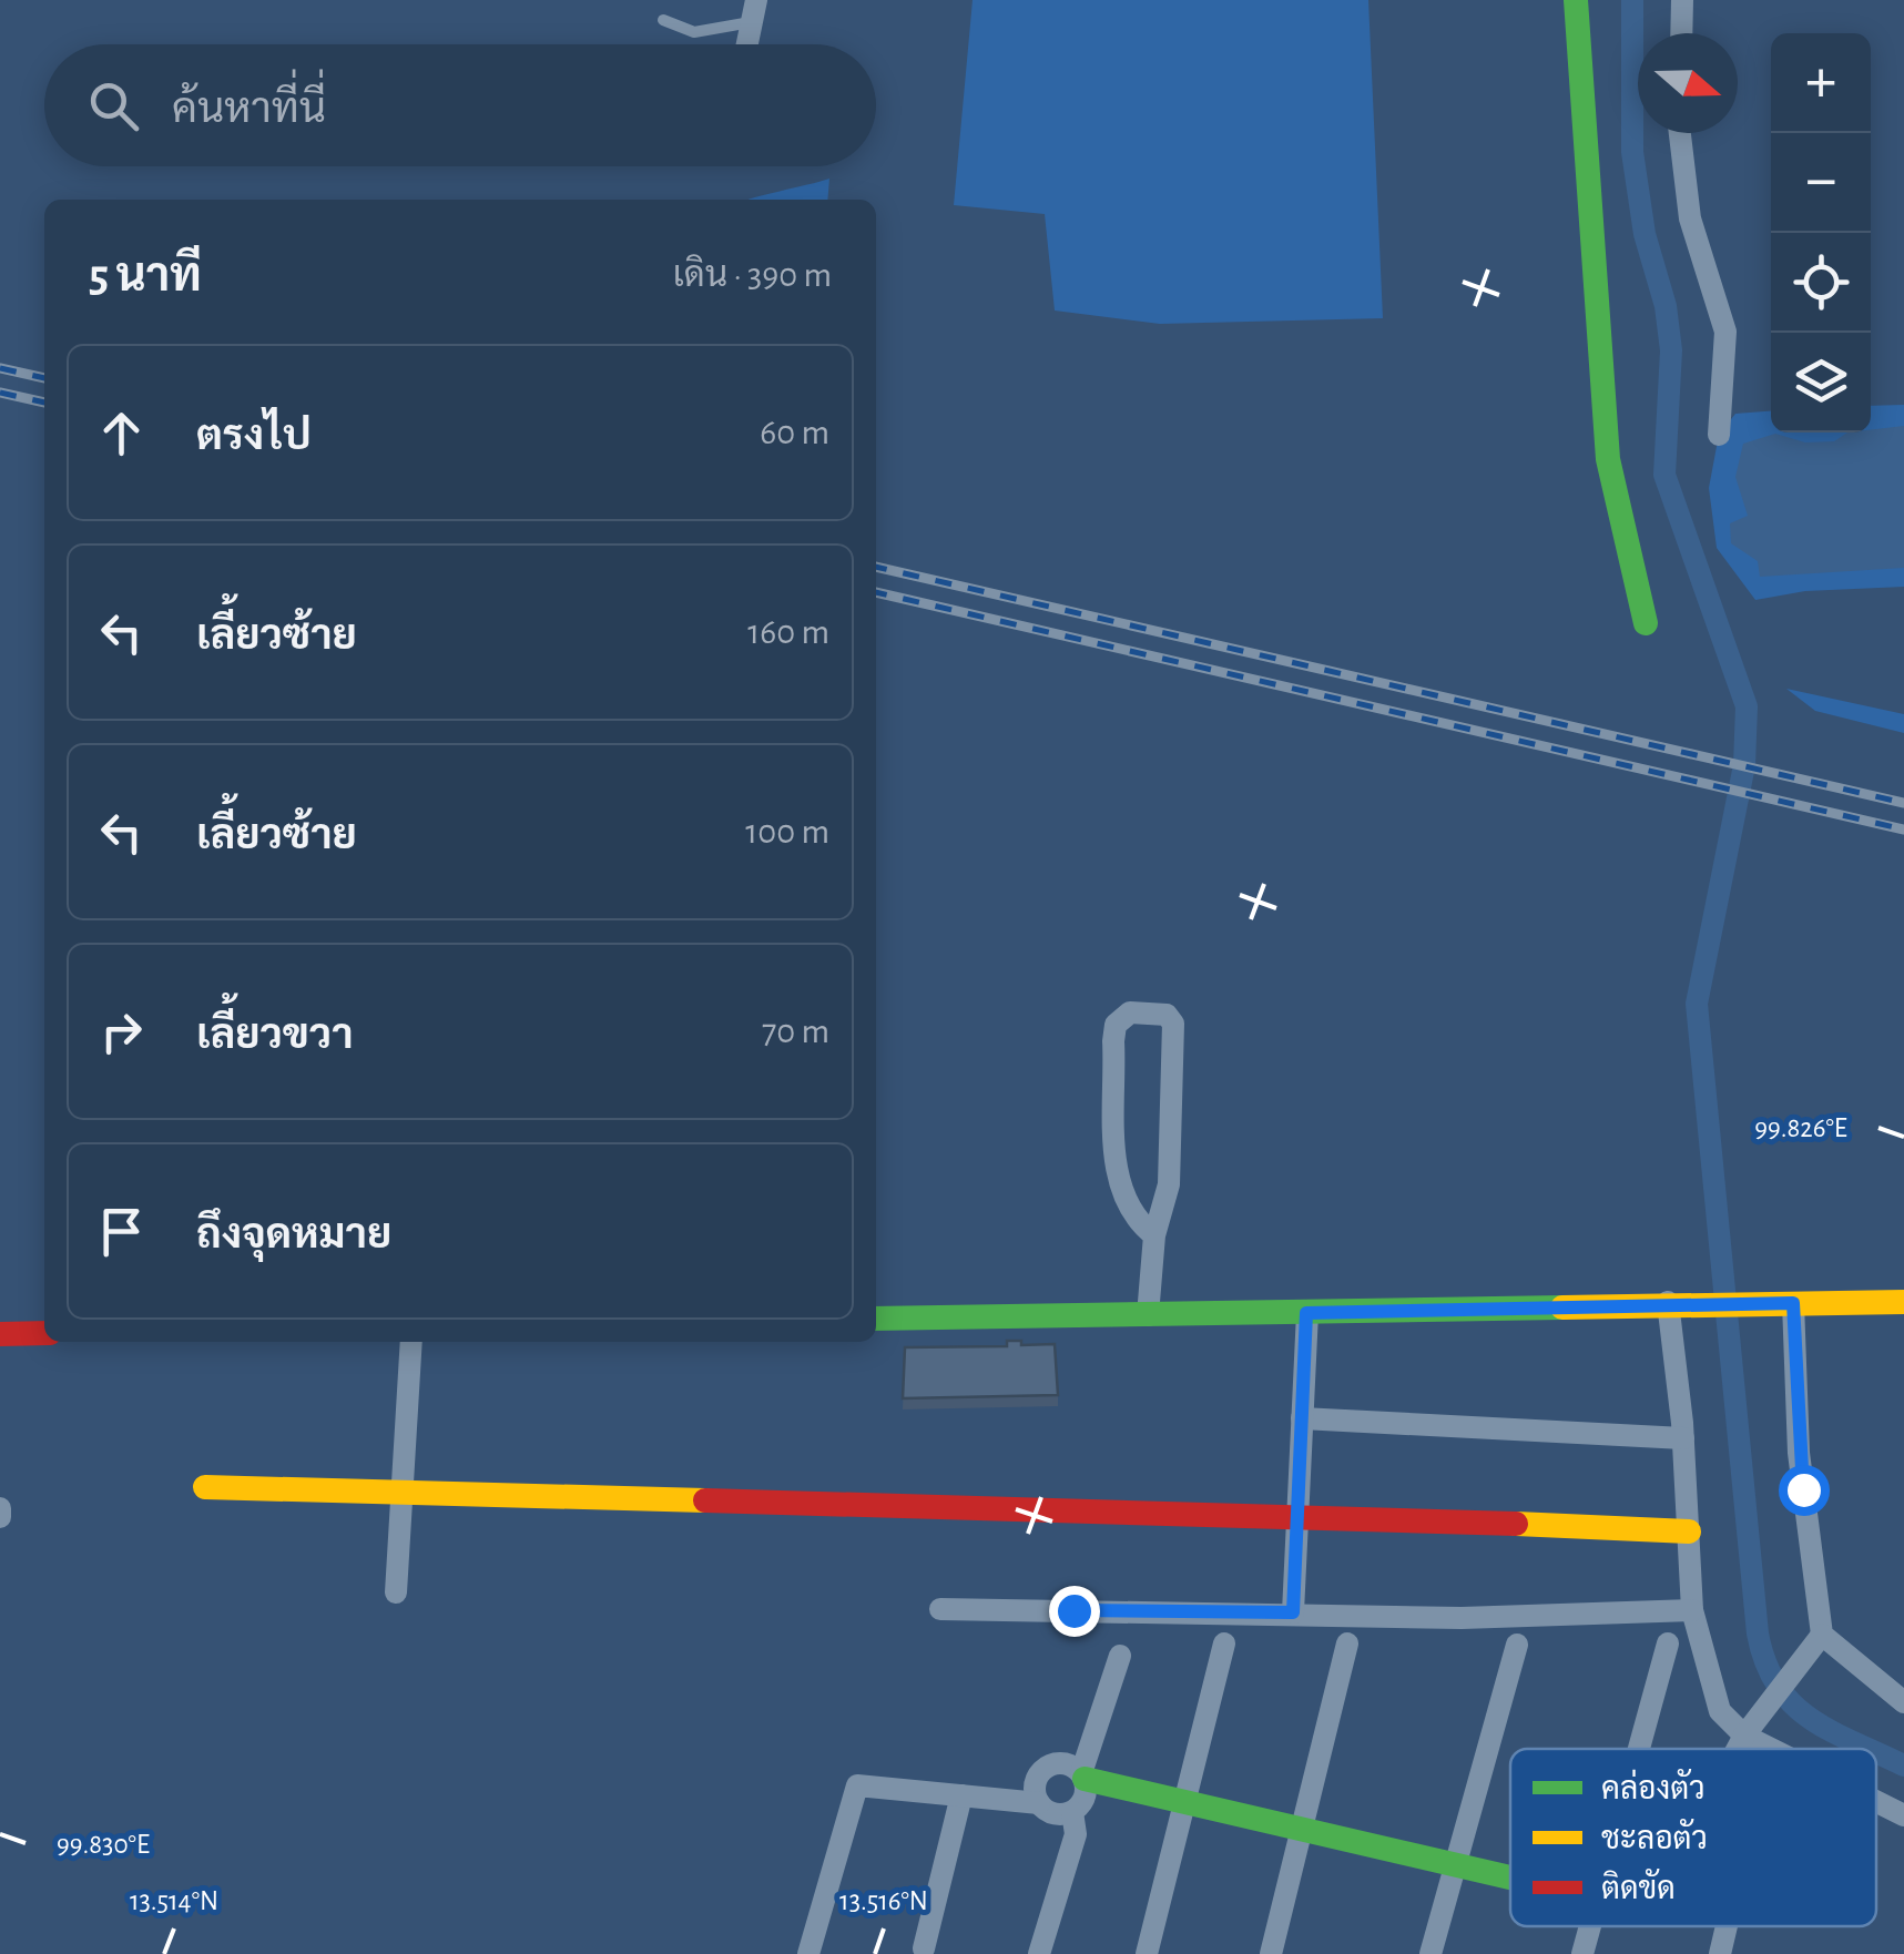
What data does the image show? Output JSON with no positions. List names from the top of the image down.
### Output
{
  "legend": ["คล่องตัว", "ชะลอตัว", "ติดขัด"],
  "north": "right",
  "page": {
    "map_buttons": ["+", "−"],
    "search": "ค้นหาที่นี่",
    "heading": ["5 นาที", "เดิน · 390 m"],
    "list": [
      ["ตรงไป", "60 m"],
      ["เลี้ยวซ้าย", "160 m"],
      ["เลี้ยวซ้าย", "100 m"],
      ["เลี้ยวขวา", "70 m"],
      "ถึงจุดหมาย"
    ]
  },
  "coordinates": [
    "99.826°E",
    "99.830°E",
    "13.514°N",
    "13.516°N"
  ]
}
